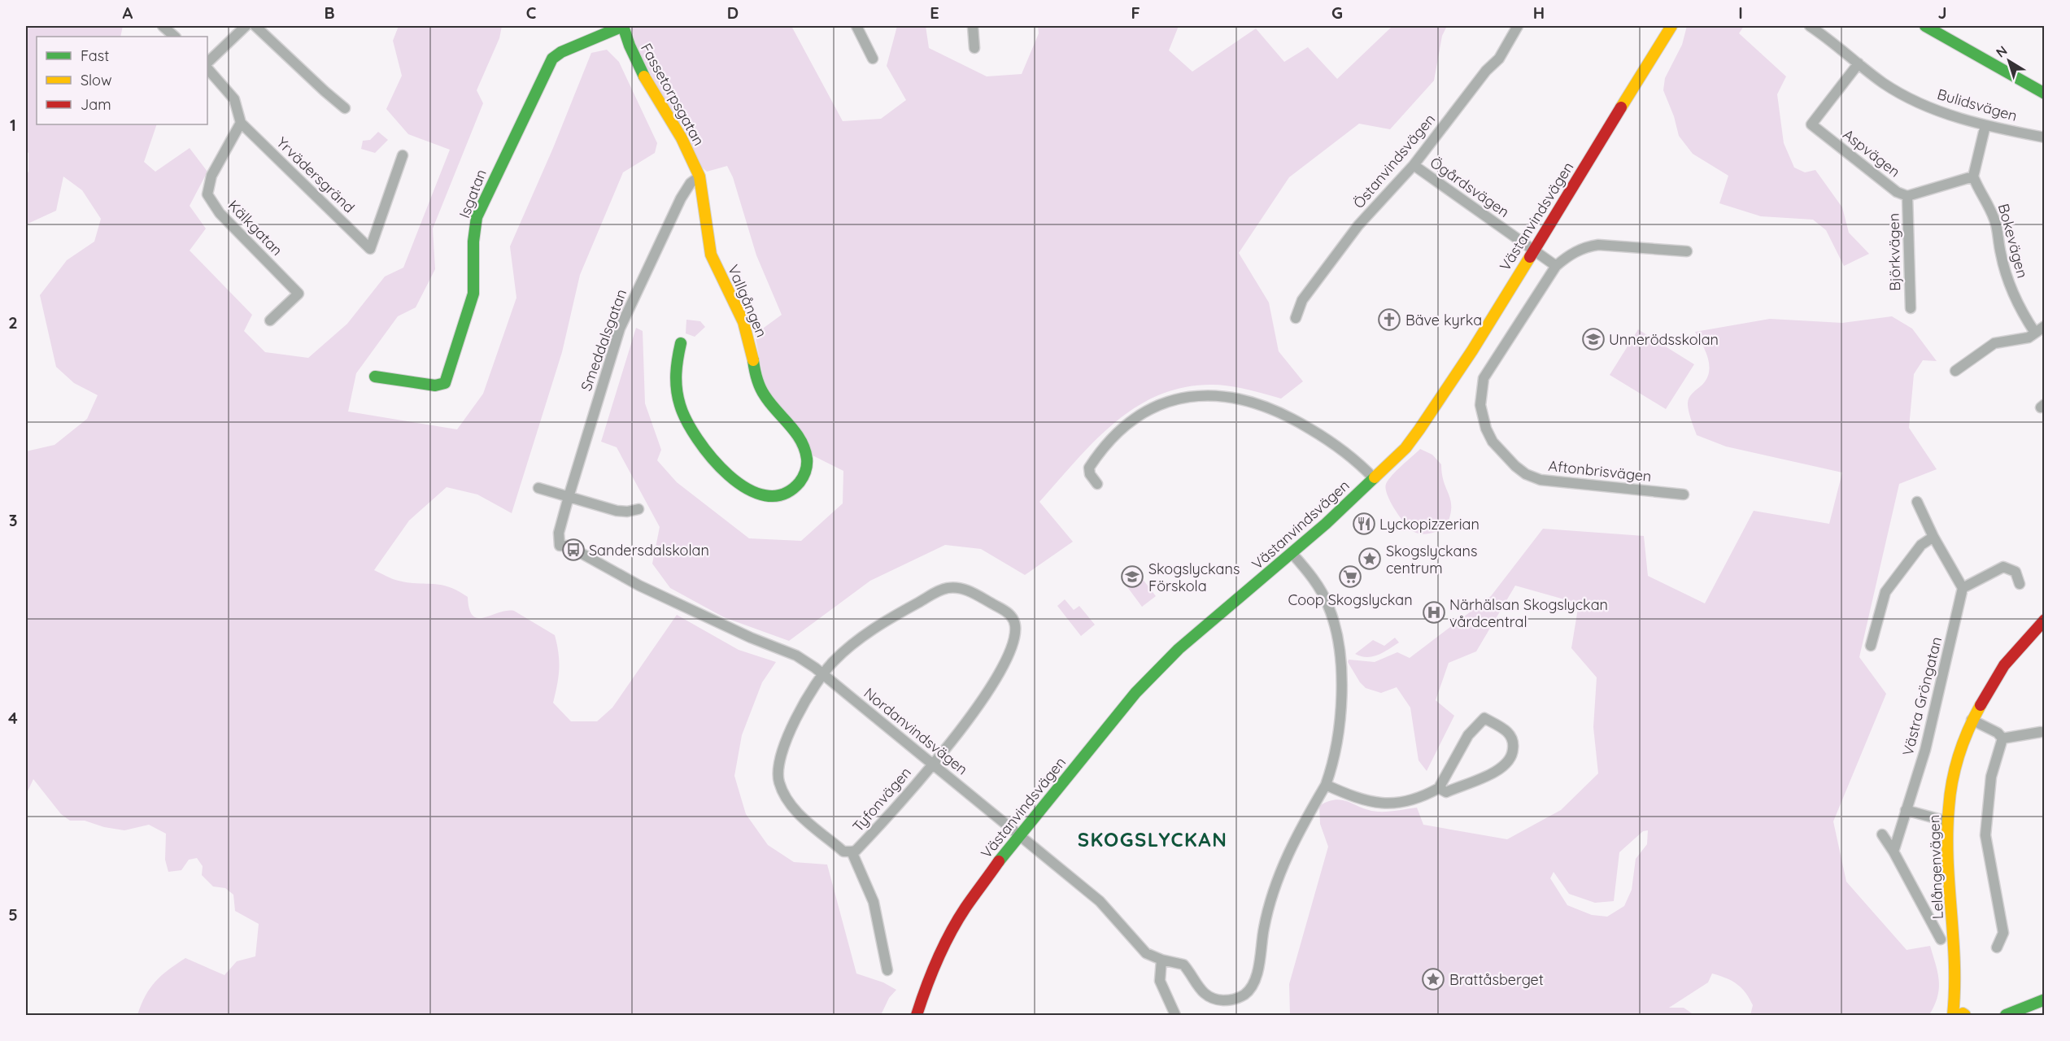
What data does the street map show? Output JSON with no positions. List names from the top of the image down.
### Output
{
  "streets": {
    "main road": [
      "Fassetorpsgatan",
      "Isgatan",
      "Västanvindsvägen",
      "Vallgången",
      "Lelångenvägen"
    ],
    "street": [
      "Bulidsvägen",
      "Aspvägen",
      "Östanvindsvägen",
      "Yrvädersgränd",
      "Ögårdsvägen",
      "Kälkgatan",
      "Bokevägen",
      "Björkvägen",
      "Smeddalsgatan",
      "Aftonbrisvägen",
      "Västra Gröngatan",
      "Nordanvindsvägen",
      "Tyfonvägen"
    ]
  },
  "crossings": [
    ["Fassetorpsgatan", "Isgatan"],
    ["Fassetorpsgatan", "Vallgången"],
    ["Fassetorpsgatan", "Smeddalsgatan"],
    ["Bulidsvägen", "Aspvägen"],
    ["Aspvägen", "Bokevägen"],
    ["Aspvägen", "Björkvägen"],
    ["Östanvindsvägen", "Ögårdsvägen"],
    ["Yrvädersgränd", "Kälkgatan"],
    ["Ögårdsvägen", "Västanvindsvägen"],
    ["Ögårdsvägen", "Aftonbrisvägen"],
    ["Västanvindsvägen", "Nordanvindsvägen"],
    ["Vallgången", "Smeddalsgatan"],
    ["Smeddalsgatan", "Nordanvindsvägen"],
    ["Nordanvindsvägen", "Tyfonvägen"]
  ],
  "districts": ["SKOGSLYCKAN"],
  "places": {
    "church": ["Bäve kyrka"],
    "school or university": ["Unnerödsskolan", "Skogslyckans Förskola"],
    "restaurant": ["Lyckopizzerian"],
    "bus stop": ["Sandersdalskolan"],
    "place": ["Skogslyckans centrum", "Brattåsberget"],
    "supermarket": ["Coop Skogslyckan"],
    "hospital": ["Närhälsan Skogslyckan vårdcentral"]
  },
  "legend": ["Fast", "Slow", "Jam"],
  "north": "top left",
  "grid": {
    "columns": [
      "A",
      "B",
      "C",
      "D",
      "E",
      "F",
      "G",
      "H",
      "I",
      "J"
    ],
    "rows": [
      "1",
      "2",
      "3",
      "4",
      "5"
    ]
  }
}
